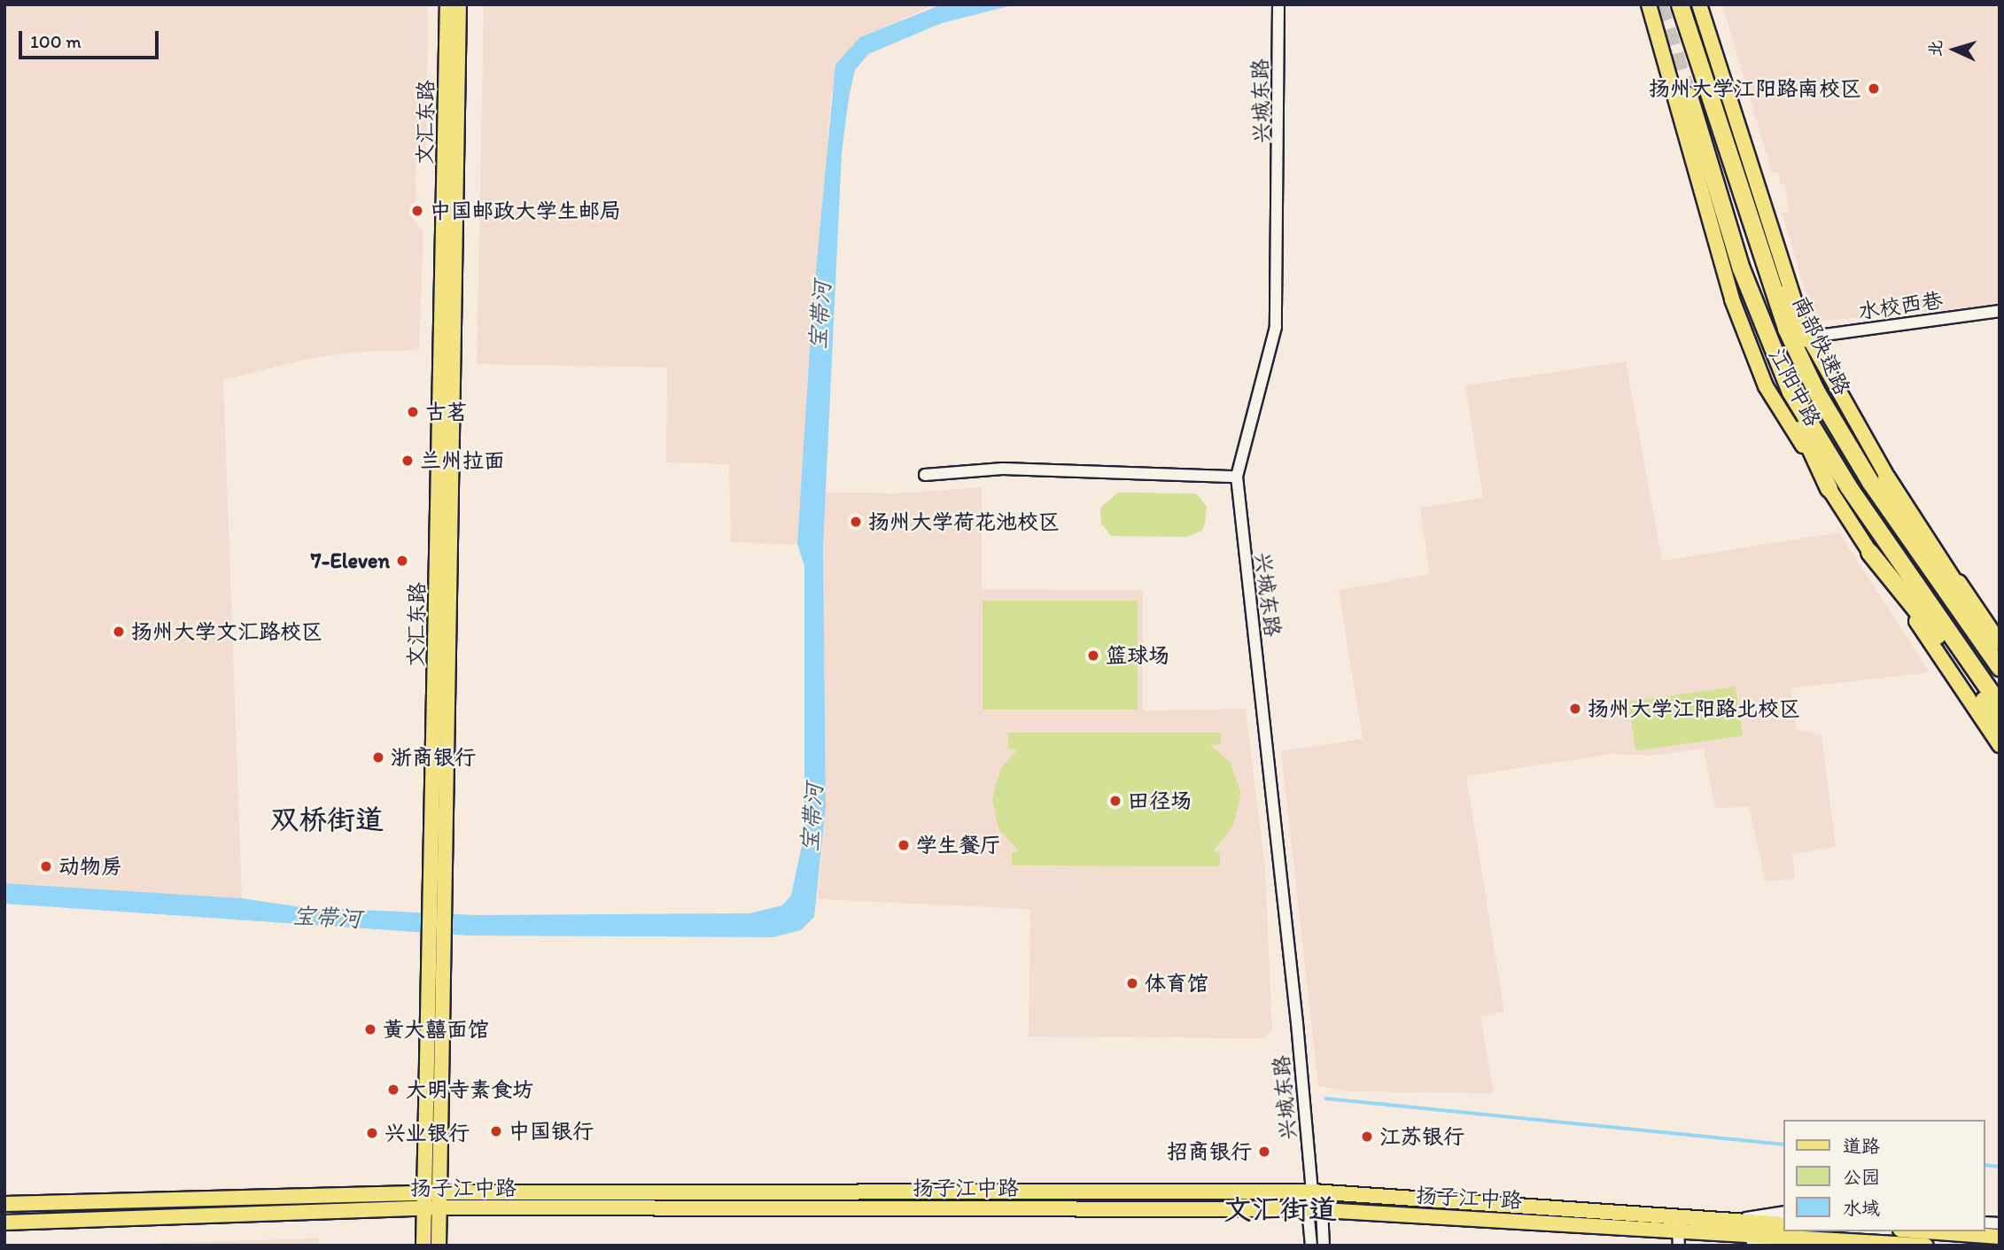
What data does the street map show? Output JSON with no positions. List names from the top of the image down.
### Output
{
  "streets": {
    "highway": ["南部快速路"],
    "main road": ["文汇东路", "江阳中路", "扬子江中路"],
    "street": ["兴城东路", "水校西巷"]
  },
  "crossings": [
    ["兴城东路", "扬子江中路"],
    ["文汇东路", "扬子江中路"],
    ["水校西巷", "江阳中路"]
  ],
  "districts": ["双桥街道", "文汇街道"],
  "water": ["宝带河"],
  "places": [
    "扬州大学江阳路南校区",
    "中国邮政大学生邮局",
    "古茗",
    "兰州拉面",
    "扬州大学荷花池校区",
    "7-Eleven",
    "扬州大学文汇路校区",
    "篮球场",
    "扬州大学江阳路北校区",
    "浙商银行",
    "田径场",
    "学生餐厅",
    "动物房",
    "体育馆",
    "黄大囍面馆",
    "大明寺素食坊",
    "中国银行",
    "兴业银行",
    "江苏银行",
    "招商银行"
  ],
  "legend": ["道路", "公园", "水域"],
  "scale_bar": "100 m",
  "north": "left"
}
